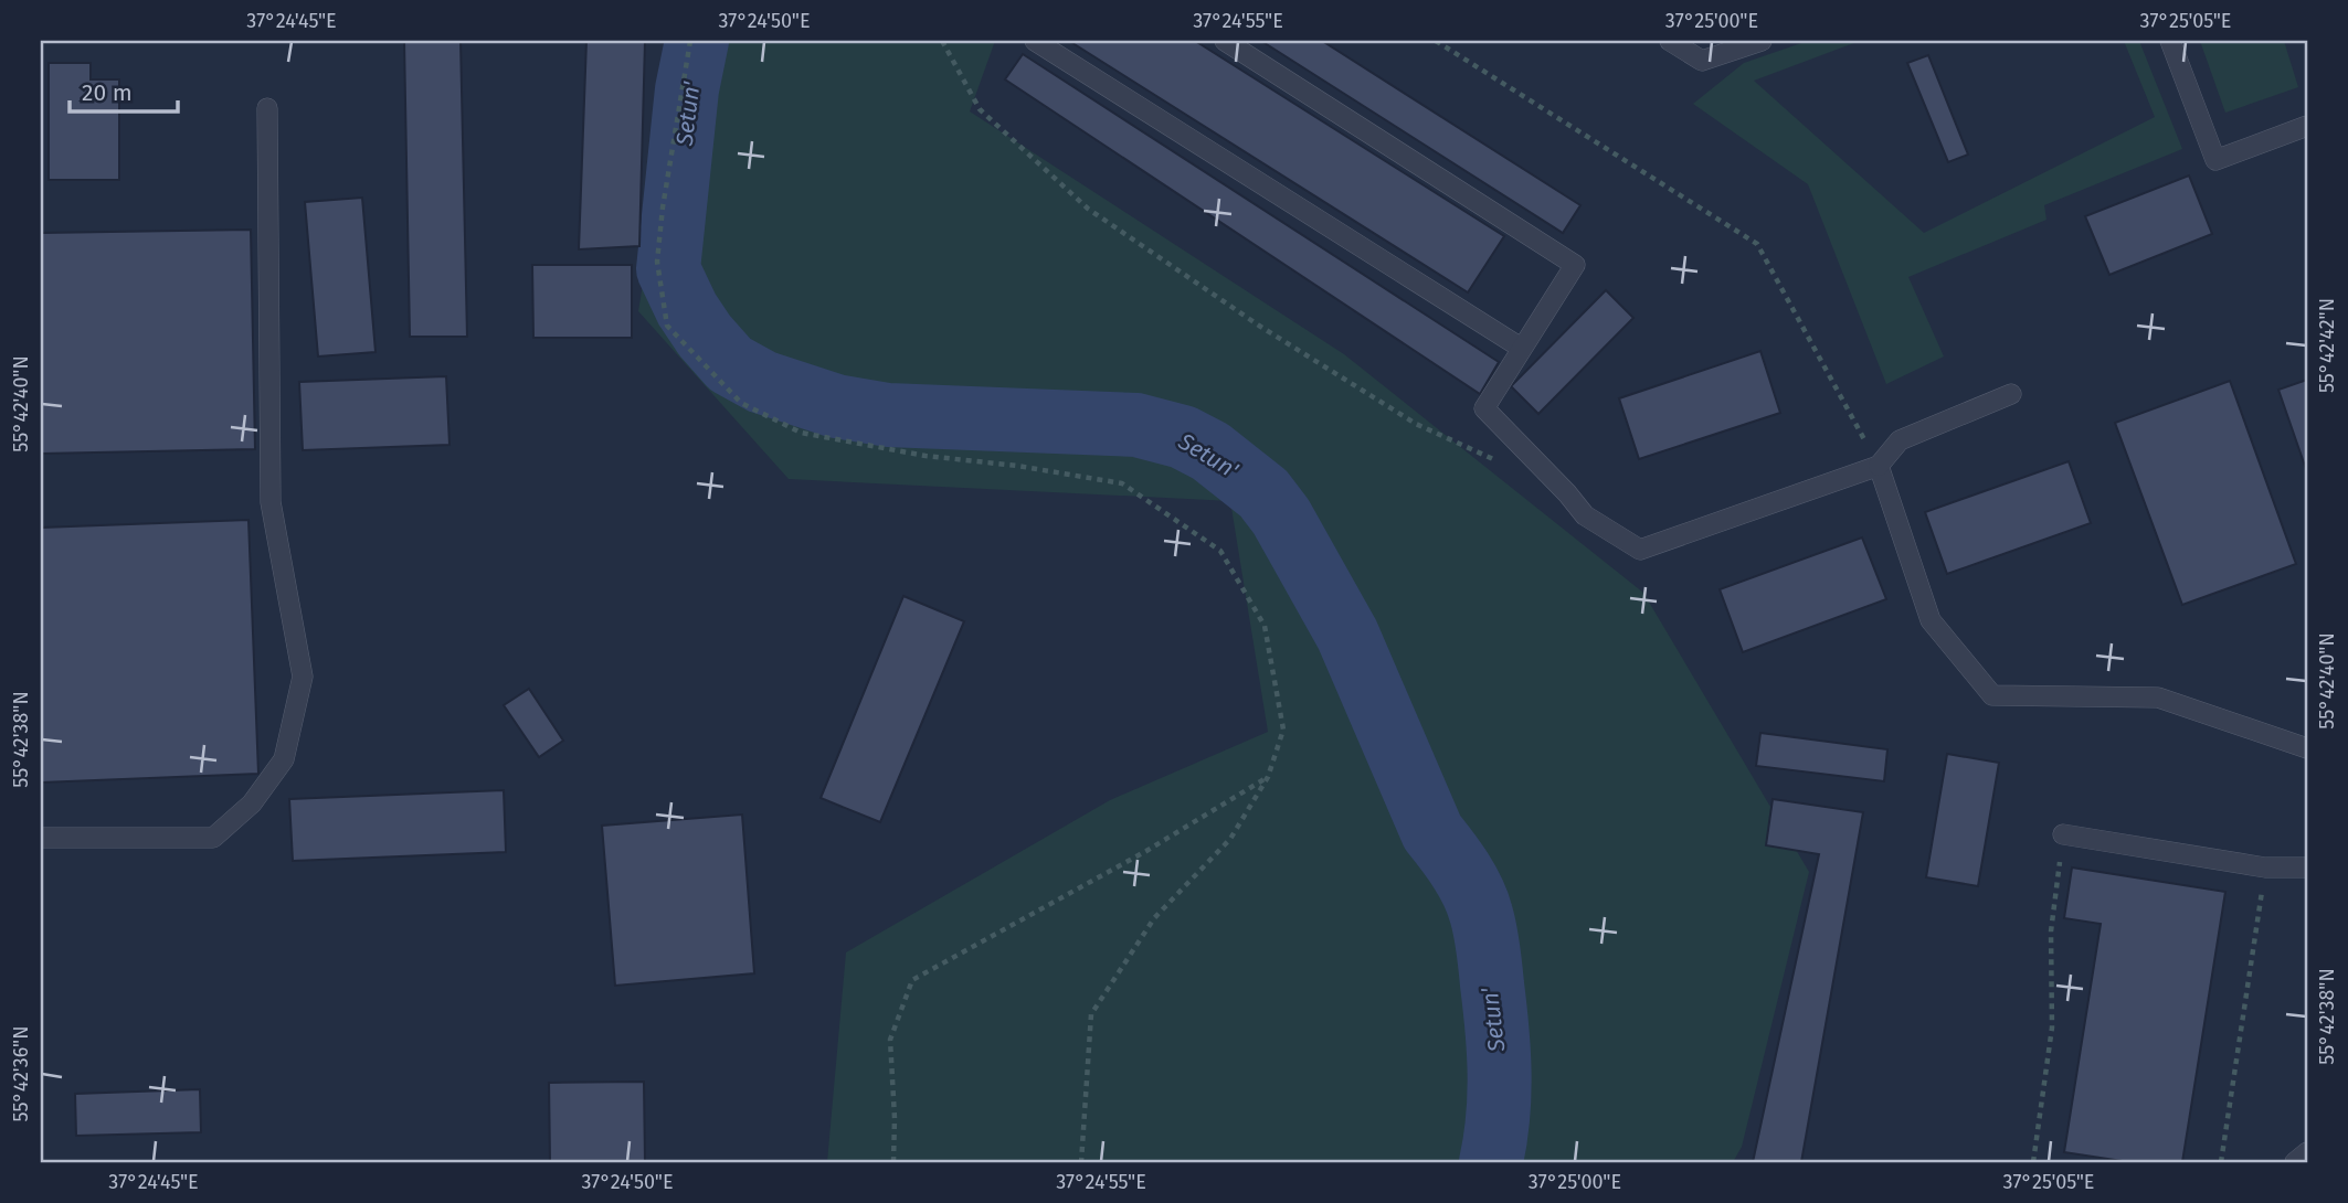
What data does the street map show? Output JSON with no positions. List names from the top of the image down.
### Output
{
  "water": ["Setun'"],
  "scale_bar": "20 m",
  "coordinates": [
    "37°24'45\"E",
    "37°24'50\"E",
    "37°24'55\"E",
    "37°25'00\"E",
    "37°25'05\"E",
    "55°42'42\"N",
    "55°42'40\"N",
    "55°42'38\"N",
    "55°42'36\"N"
  ]
}
